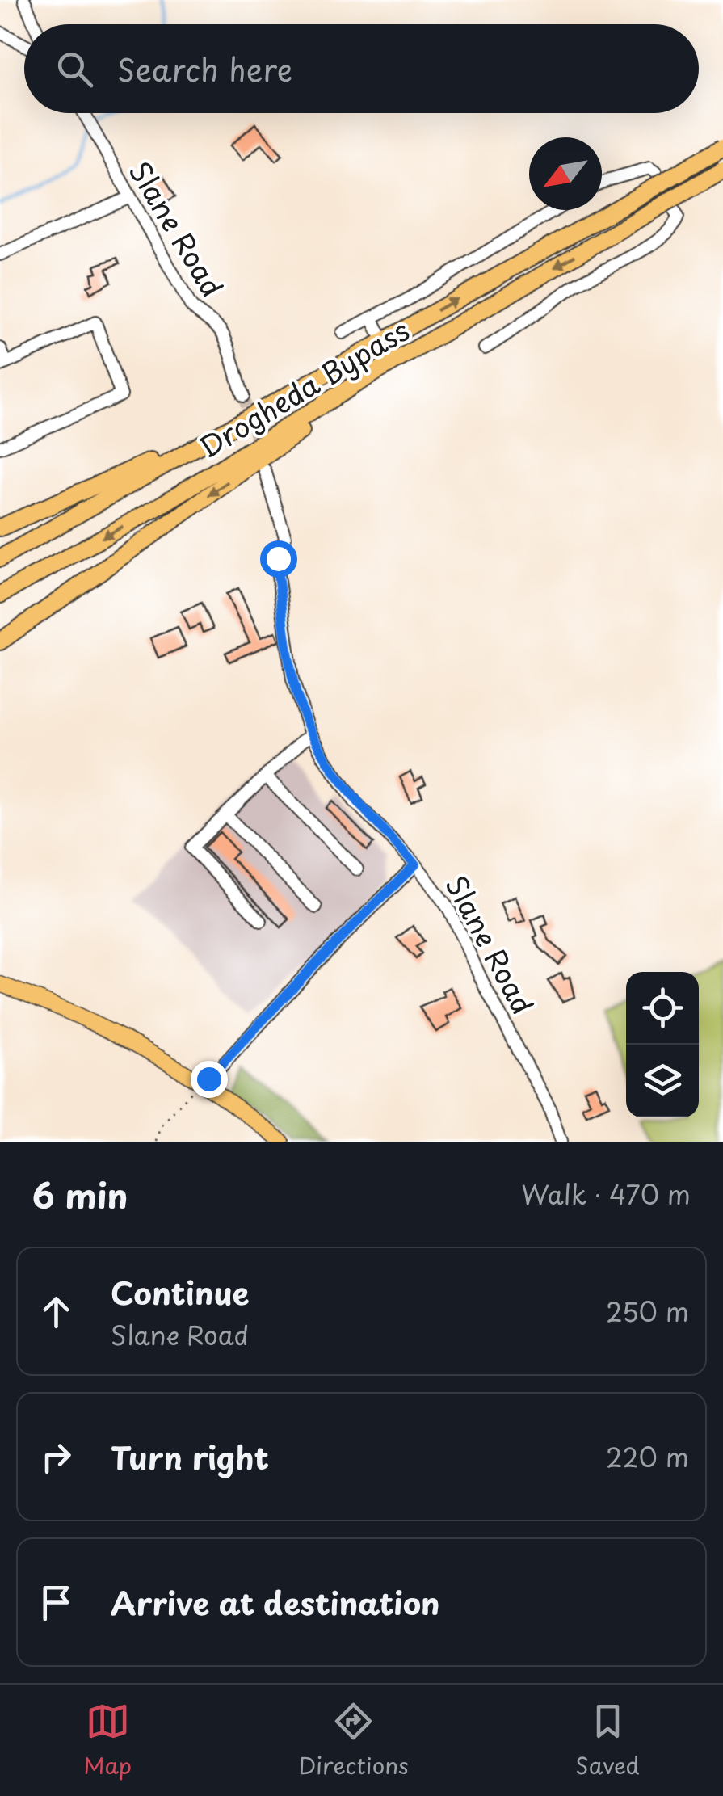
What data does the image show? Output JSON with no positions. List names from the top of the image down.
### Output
{
  "streets": {
    "highway": ["Drogheda Bypass"],
    "street": ["Slane Road"]
  },
  "north": "bottom left",
  "page": {
    "search": "Search here",
    "heading": ["6 min", "Walk · 470 m"],
    "list": [
      ["Continue", "Slane Road", "250 m"],
      ["Turn right", "220 m"],
      "Arrive at destination"
    ],
    "nav": ["Map", "Directions", "Saved"]
  }
}
